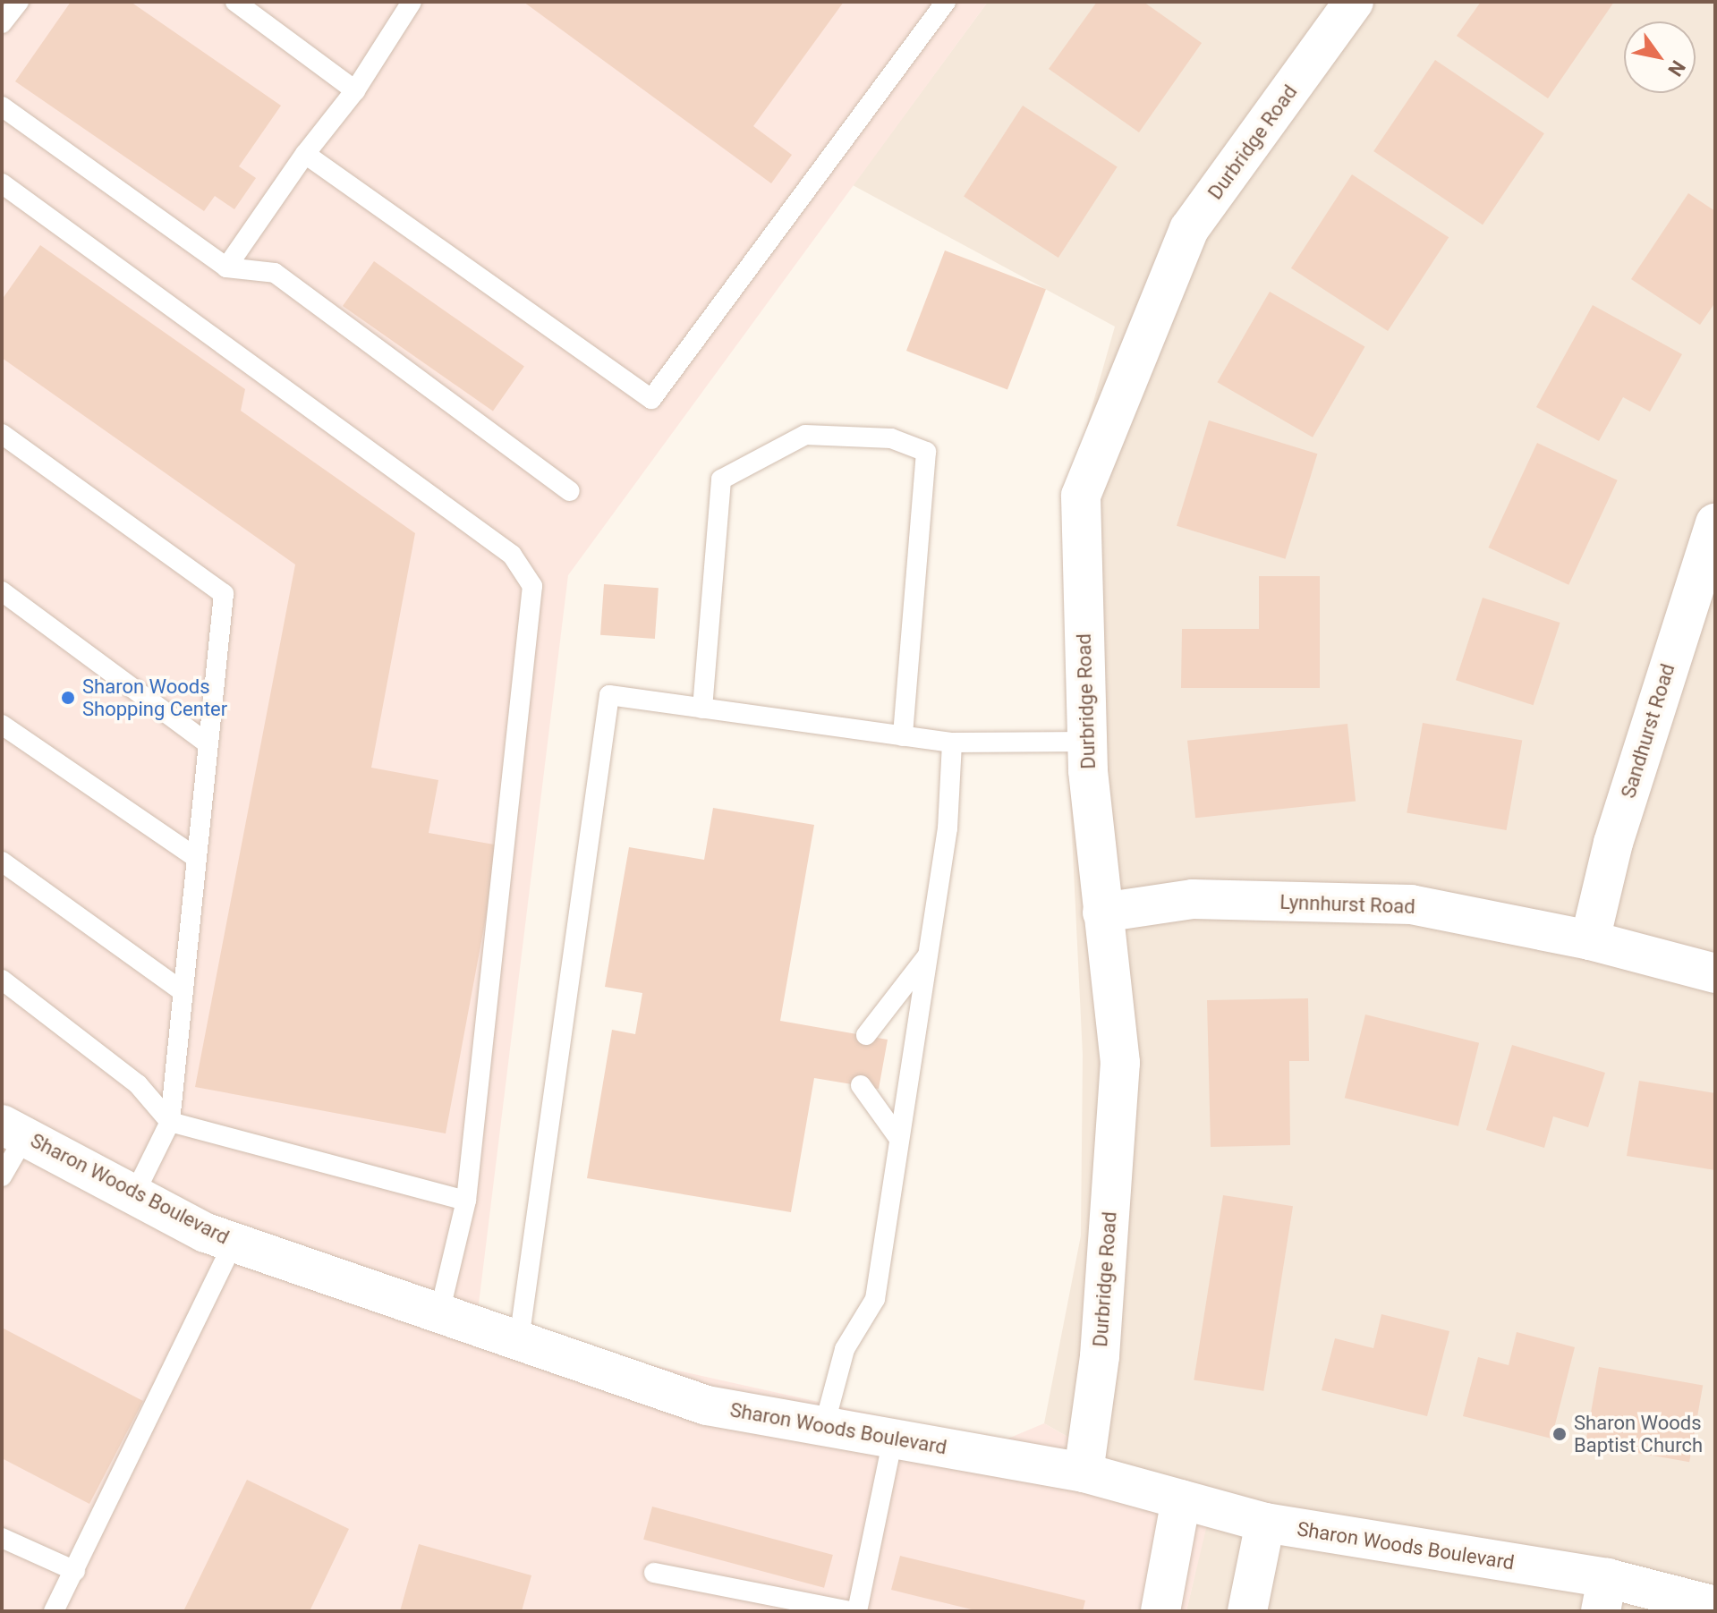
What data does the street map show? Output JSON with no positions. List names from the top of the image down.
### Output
{
  "streets": {
    "street": [
      "Durbridge Road",
      "Sandhurst Road",
      "Lynnhurst Road",
      "Sharon Woods Boulevard"
    ]
  },
  "crossings": [
    ["Durbridge Road", "Lynnhurst Road"],
    ["Durbridge Road", "Sharon Woods Boulevard"],
    ["Sandhurst Road", "Lynnhurst Road"]
  ],
  "places": ["Sharon Woods Shopping Center", "Sharon Woods Baptist Church"],
  "north": "bottom right"
}
